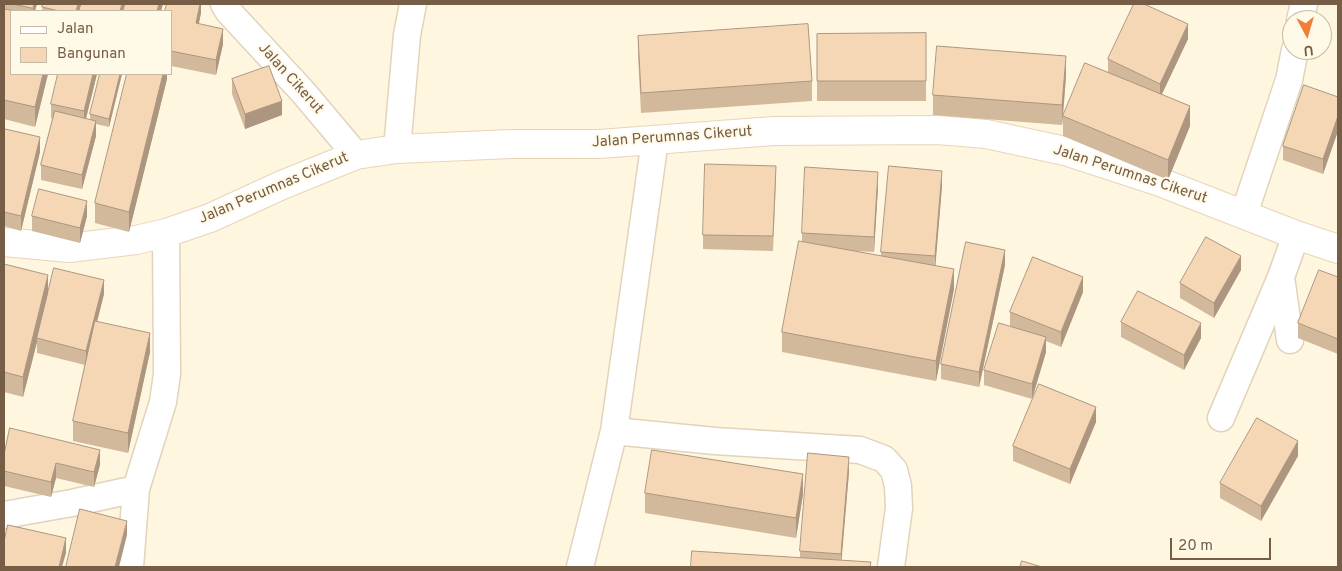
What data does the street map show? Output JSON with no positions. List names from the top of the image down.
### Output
{
  "streets": {
    "street": ["Jalan Cikerut", "Jalan Perumnas Cikerut"]
  },
  "crossings": [
    ["Jalan Cikerut", "Jalan Perumnas Cikerut"]
  ],
  "legend": ["Jalan", "Bangunan"],
  "scale_bar": "20 m",
  "north": "bottom"
}
